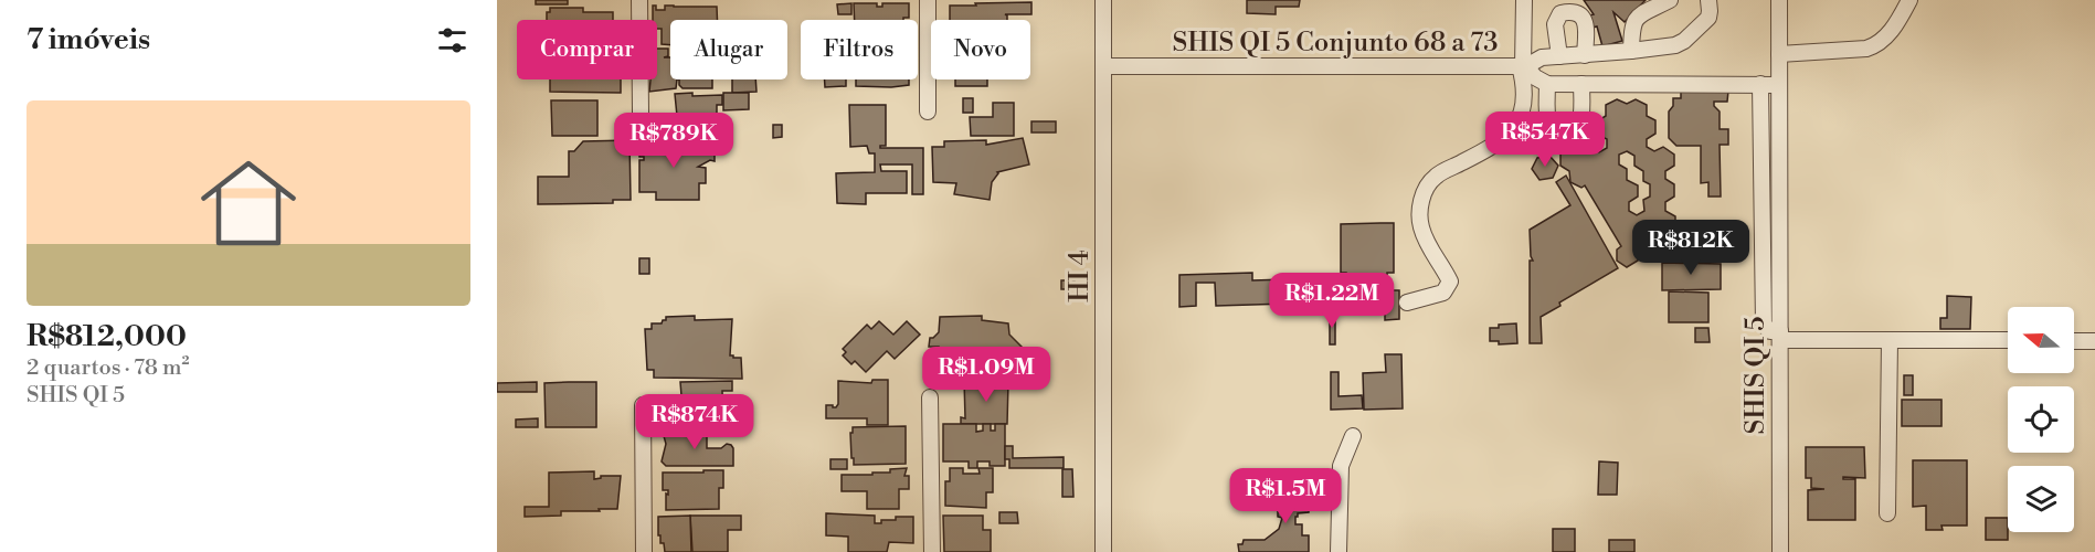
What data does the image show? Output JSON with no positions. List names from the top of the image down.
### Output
{
  "streets": {
    "street": ["SHIS QI 5 Conjunto 68 a 73", "HI 4", "SHIS QI 5"]
  },
  "crossings": [
    ["SHIS QI 5 Conjunto 68 a 73", "HI 4"]
  ],
  "north": "left",
  "page": {
    "heading": "7 imóveis",
    "chip": [
      "Comprar",
      "Alugar",
      "Filtros",
      "Novo"
    ],
    "list": [
      {
        "name": "R$812,000",
        "note": "2 quartos · 78 m² · SHIS QI 5"
      }
    ],
    "price": [
      "R$547K",
      "R$789K",
      "R$812K",
      "R$1.22M",
      "R$1.09M",
      "R$874K",
      "R$1.5M"
    ]
  }
}
